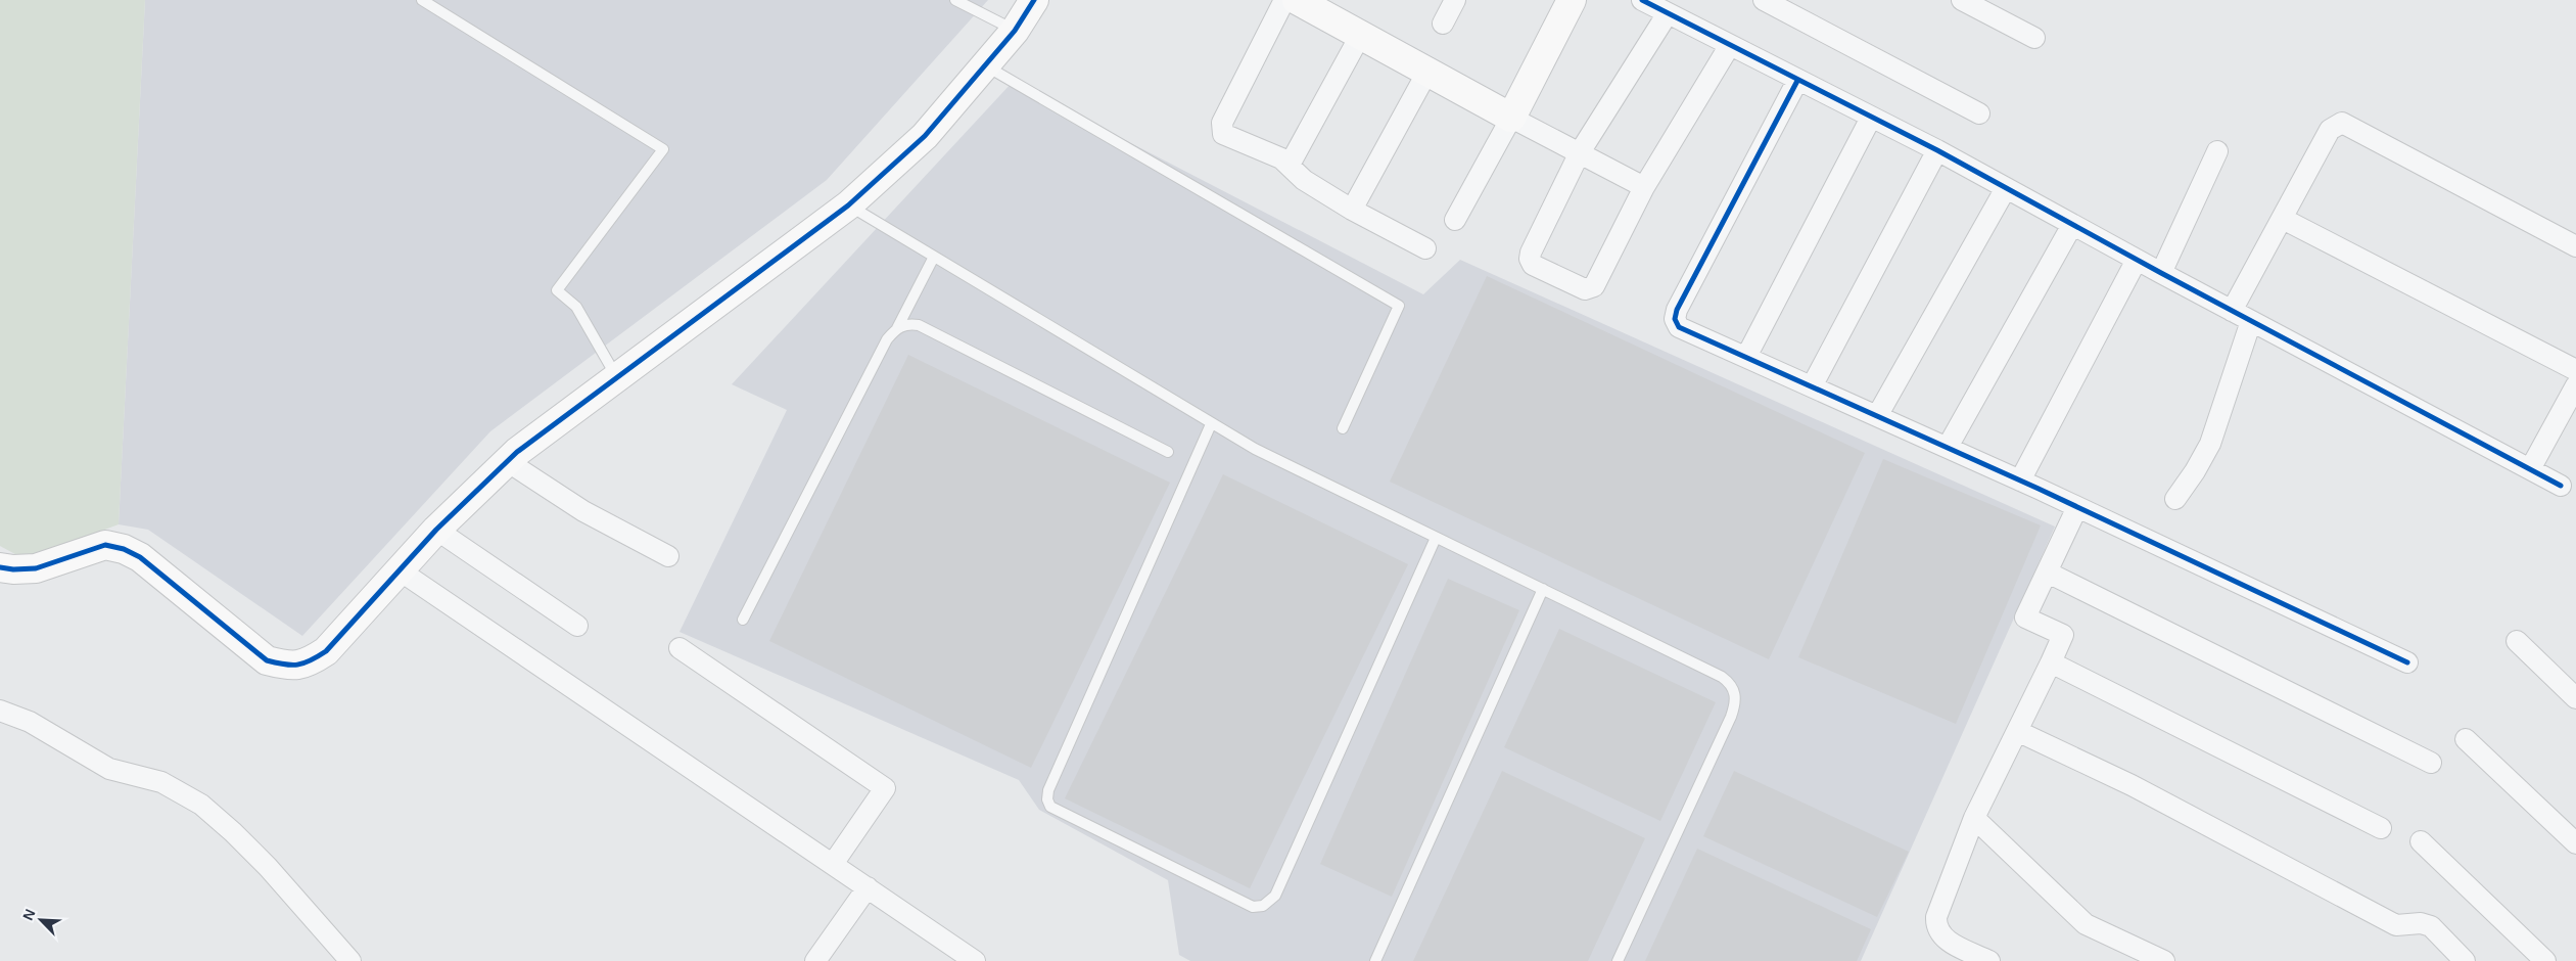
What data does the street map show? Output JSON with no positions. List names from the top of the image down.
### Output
{
  "north": "top left"
}
